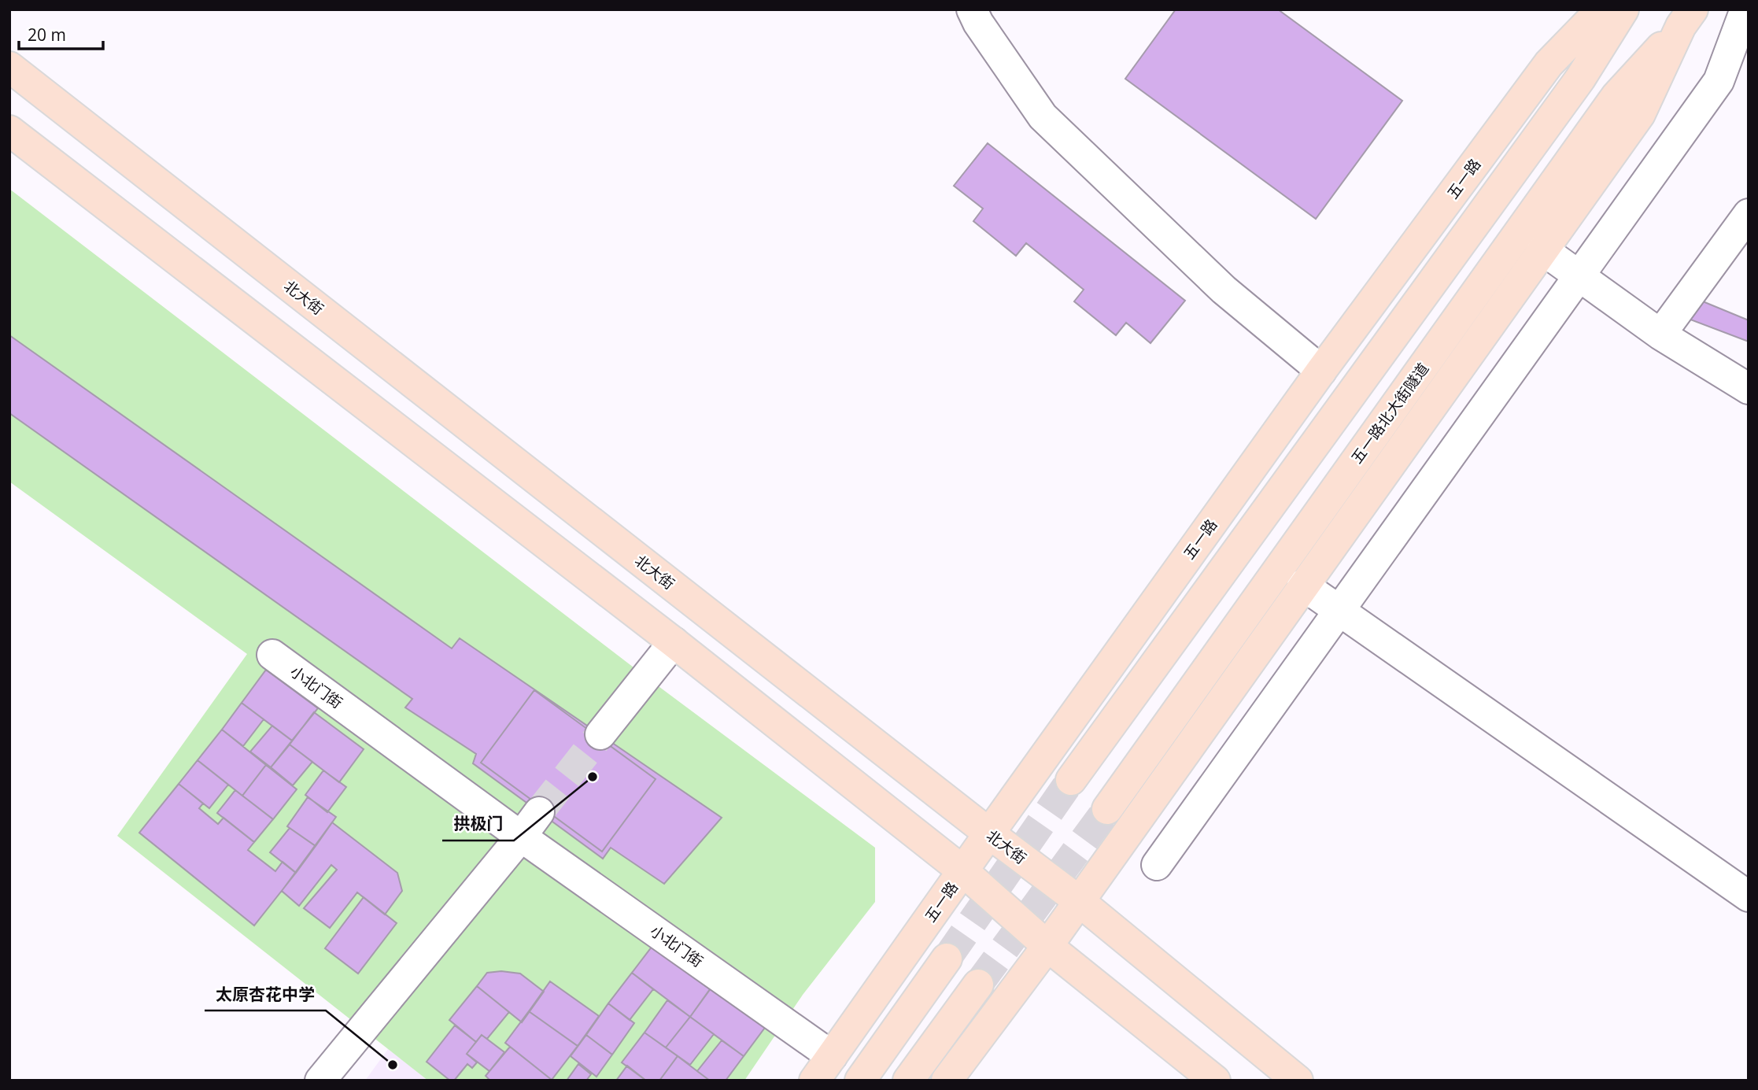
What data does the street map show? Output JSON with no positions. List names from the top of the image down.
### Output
{
  "streets": {
    "main road": ["五一路", "北大街", "五一路北大街隧道"],
    "street": ["小北门街"]
  },
  "crossings": [
    ["五一路", "北大街"],
    ["五一路", "小北门街"]
  ],
  "places": ["拱极门", "太原杏花中学"],
  "scale_bar": "20 m"
}
